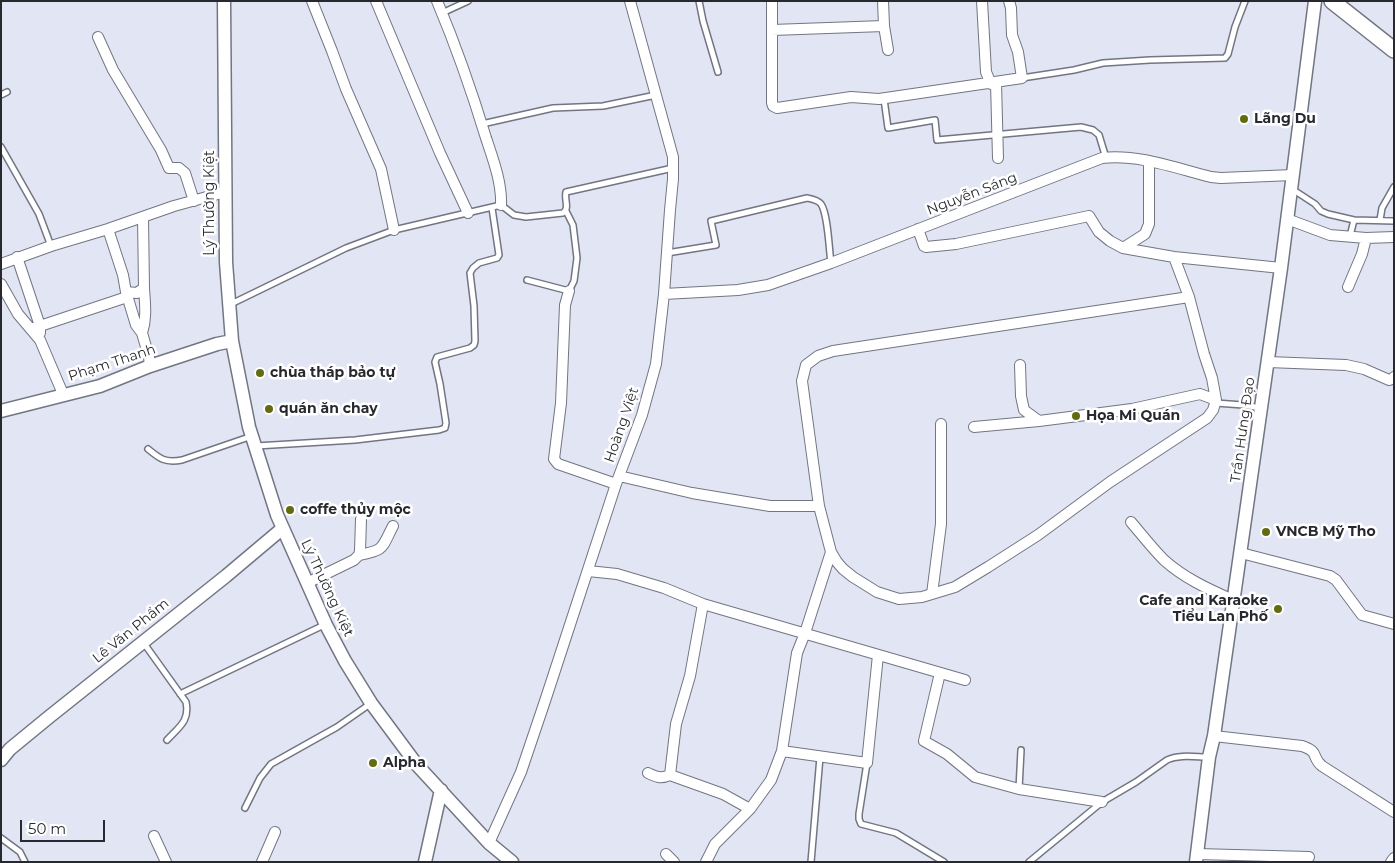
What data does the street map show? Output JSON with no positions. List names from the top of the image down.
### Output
{
  "streets": {
    "street": [
      "Nguyễn Sáng",
      "Lý Thường Kiệt",
      "Phạm Thanh",
      "Hoàng Việt",
      "Trần Hưng Đạo",
      "Lê Văn Phẩm"
    ]
  },
  "crossings": [
    ["Nguyễn Sáng", "Hoàng Việt"],
    ["Nguyễn Sáng", "Trần Hưng Đạo"],
    ["Lý Thường Kiệt", "Phạm Thanh"],
    ["Lý Thường Kiệt", "Hoàng Việt"],
    ["Lý Thường Kiệt", "Lê Văn Phẩm"]
  ],
  "places": [
    "Lãng Du",
    "chùa tháp bảo tự",
    "quán ăn chay",
    "Họa Mi Quán",
    "coffe thủy mộc",
    "VNCB Mỹ Tho",
    "Cafe and Karaoke Tiểu Lan Phố",
    "Alpha"
  ],
  "scale_bar": "50 m"
}
